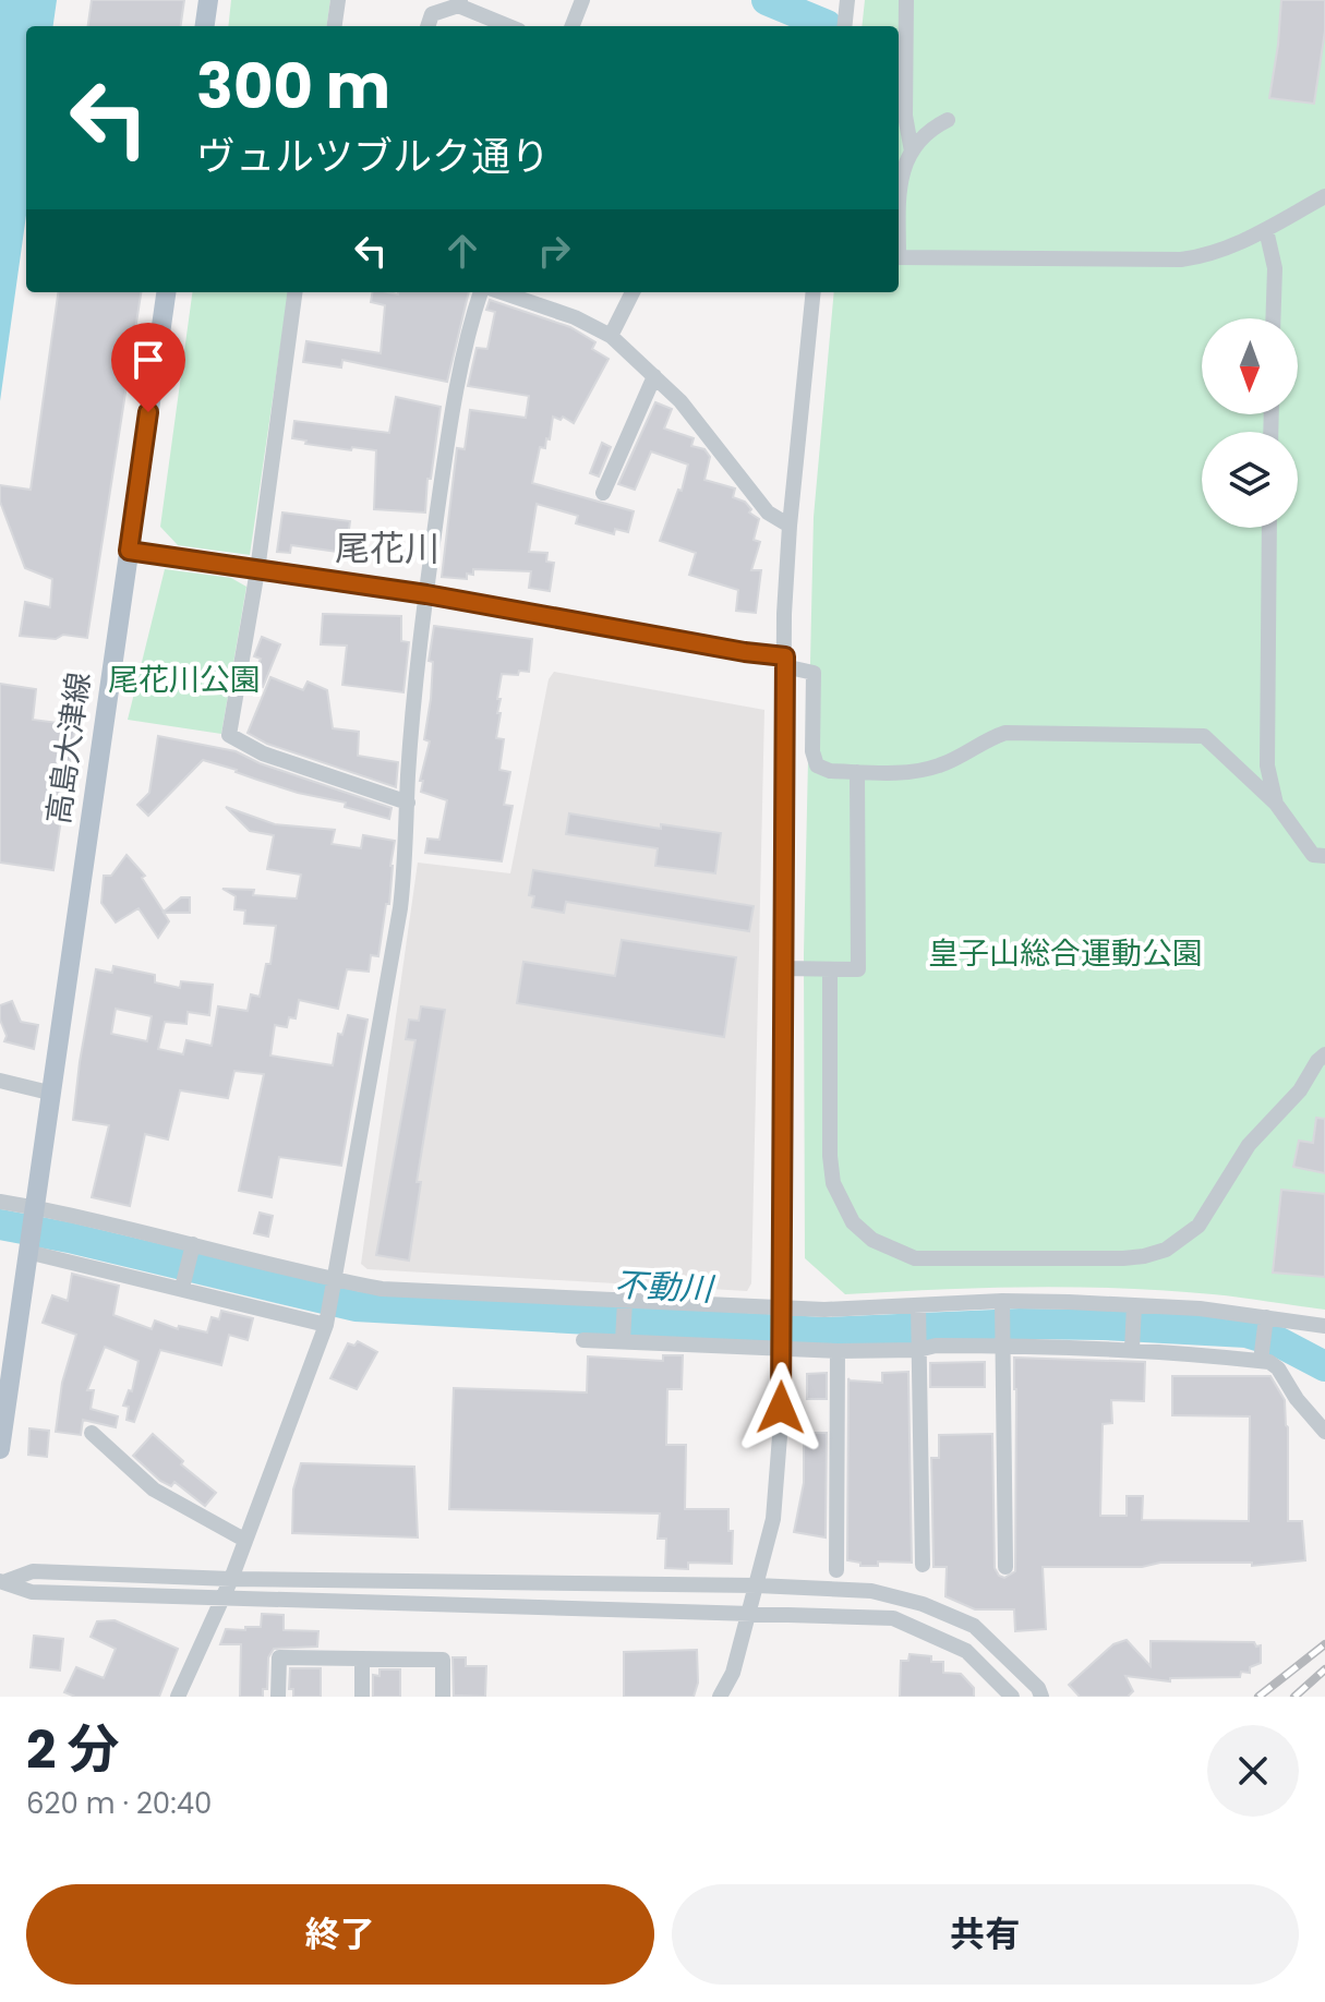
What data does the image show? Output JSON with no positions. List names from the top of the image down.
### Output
{
  "streets": {
    "main road": ["高島大津線"]
  },
  "districts": ["尾花川"],
  "water": ["不動川"],
  "parks": ["尾花川公園", "皇子山総合運動公園"],
  "north": "bottom",
  "page": {
    "turn": ["300 m", "ヴュルツブルク通り"],
    "heading": ["2 分", "620 m · 20:40"],
    "buttons": ["終了", "共有"]
  }
}
